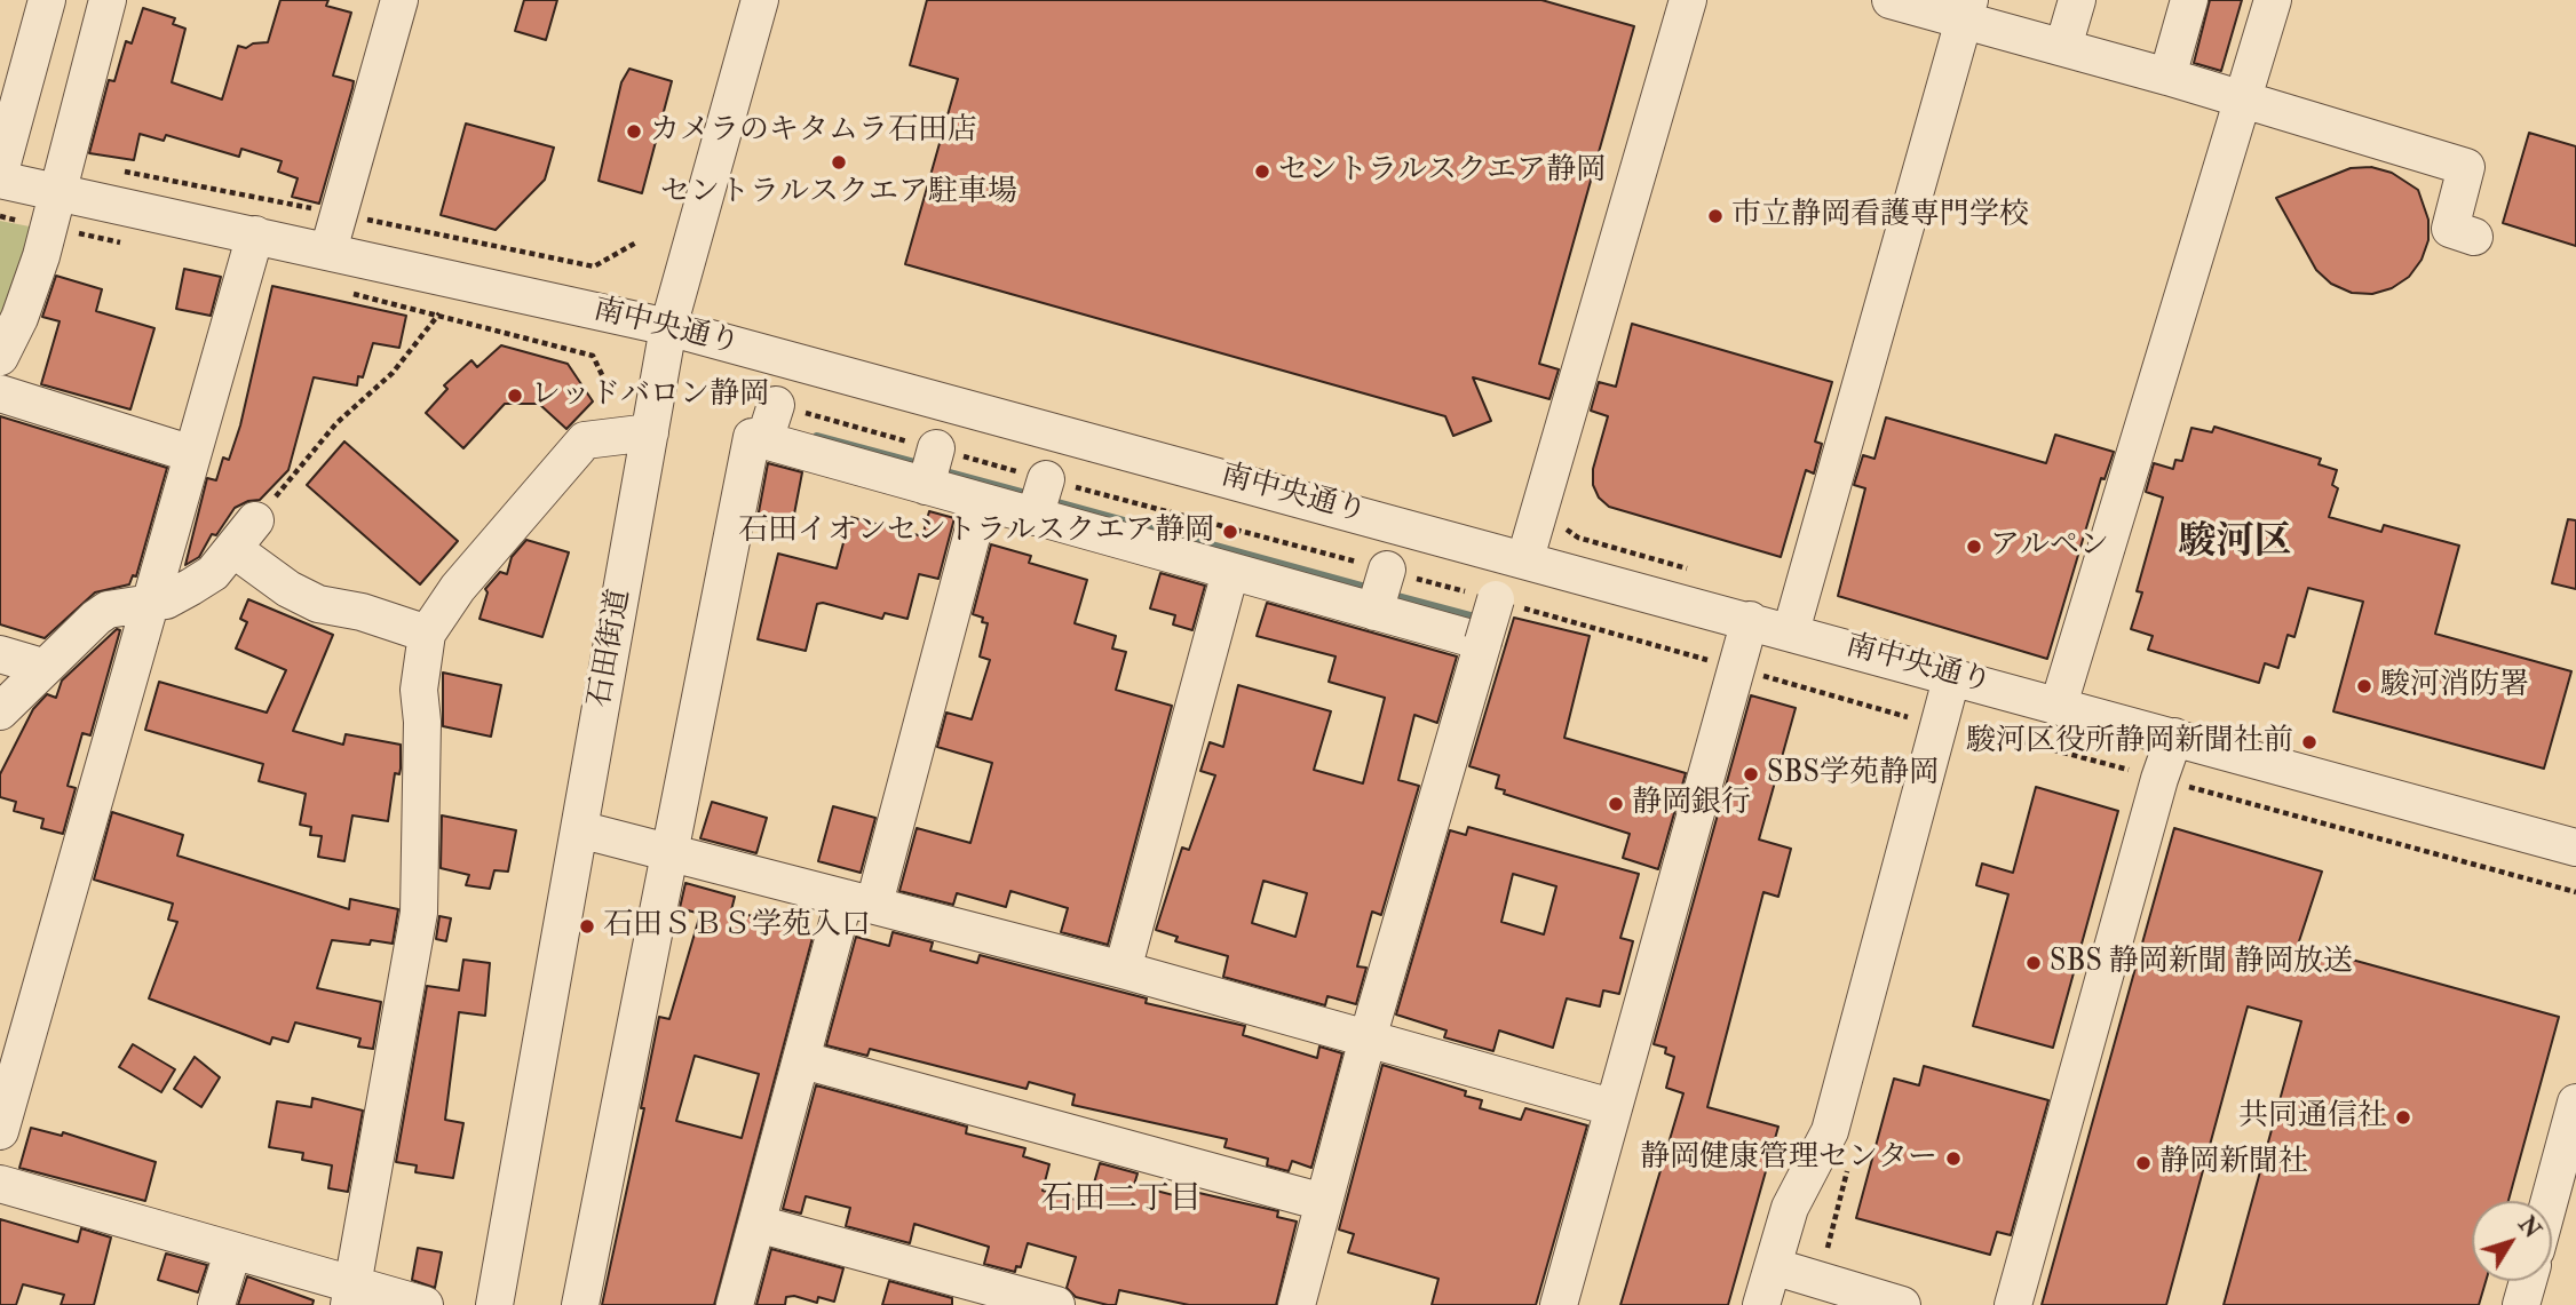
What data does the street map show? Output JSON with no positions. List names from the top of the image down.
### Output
{
  "streets": {
    "street": ["南中央通り", "石田街道"]
  },
  "crossings": [
    ["南中央通り", "石田街道"]
  ],
  "districts": ["駿河区", "石田二丁目"],
  "places": [
    "カメラのキタムラ石田店",
    "セントラルスクエア駐車場",
    "セントラルスクエア静岡",
    "市立静岡看護専門学校",
    "レッドバロン静岡",
    "石田イオンセントラルスクエア静岡",
    "アルペン",
    "駿河消防署",
    "駿河区役所静岡新聞社前",
    "SBS学苑静岡",
    "静岡銀行",
    "石田ＳＢＳ学苑入口",
    "SBS 静岡新聞 静岡放送",
    "共同通信社",
    "静岡健康管理センター",
    "静岡新聞社"
  ],
  "north": "top right"
}
